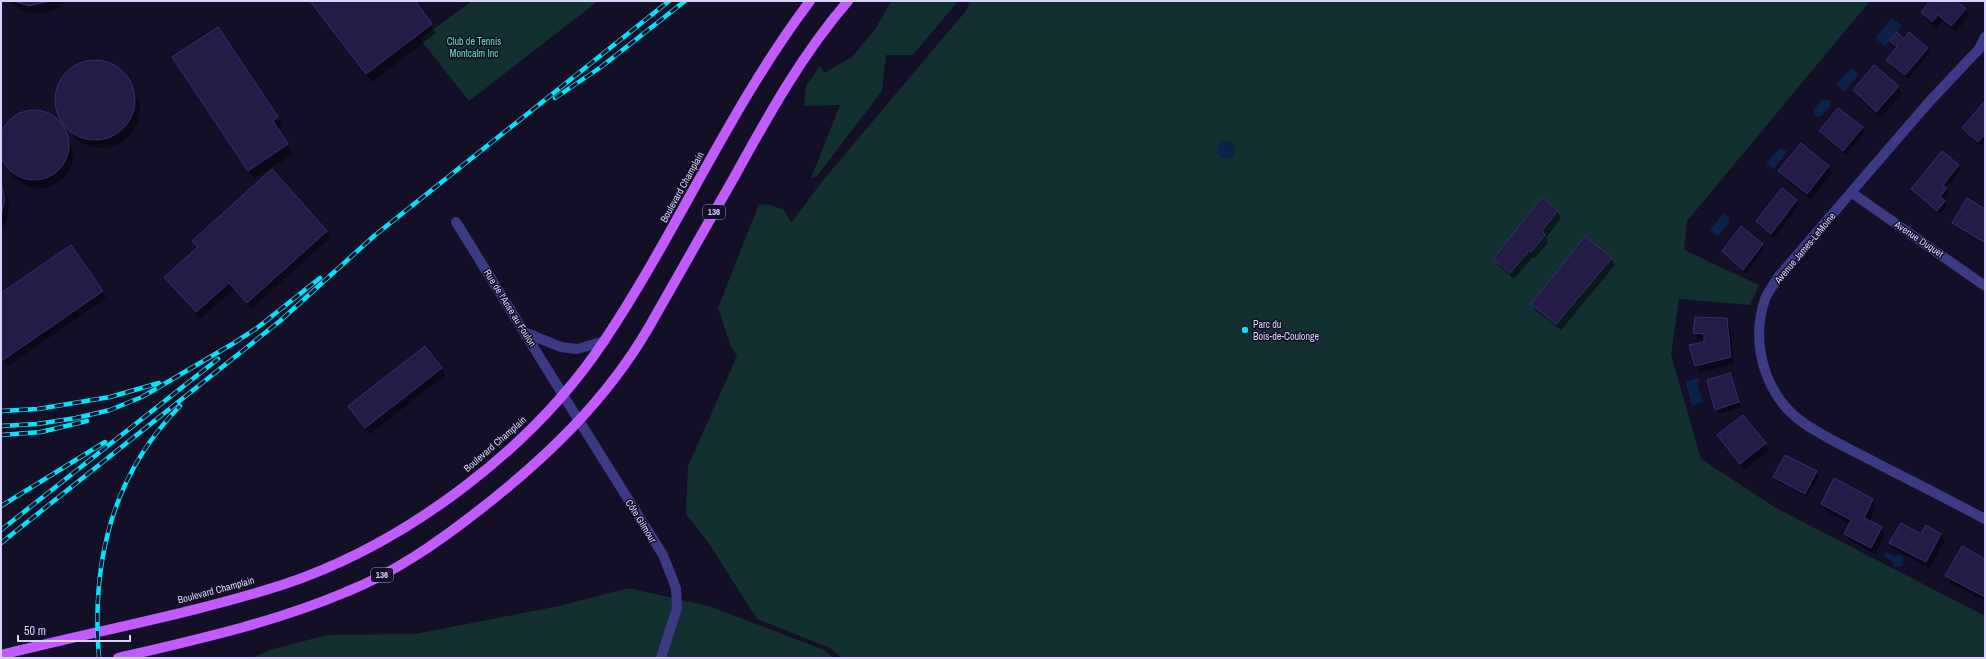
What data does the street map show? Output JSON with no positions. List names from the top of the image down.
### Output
{
  "streets": {
    "main road": ["Boulevard Champlain", "136"],
    "street": [
      "Avenue Duquet",
      "Avenue James-LeMoine",
      "Rue de l'Anse au Foulon",
      "Côte Gilmour"
    ]
  },
  "crossings": [
    ["Boulevard Champlain", "Rue de l'Anse au Foulon"],
    ["Boulevard Champlain", "Côte Gilmour"],
    ["136", "Côte Gilmour"],
    ["Avenue Duquet", "Avenue James-LeMoine"],
    ["Rue de l'Anse au Foulon", "Côte Gilmour"]
  ],
  "parks": ["Club de Tennis Montcalm Inc"],
  "places": ["Parc du Bois-de-Coulonge"],
  "scale_bar": "50 m"
}
